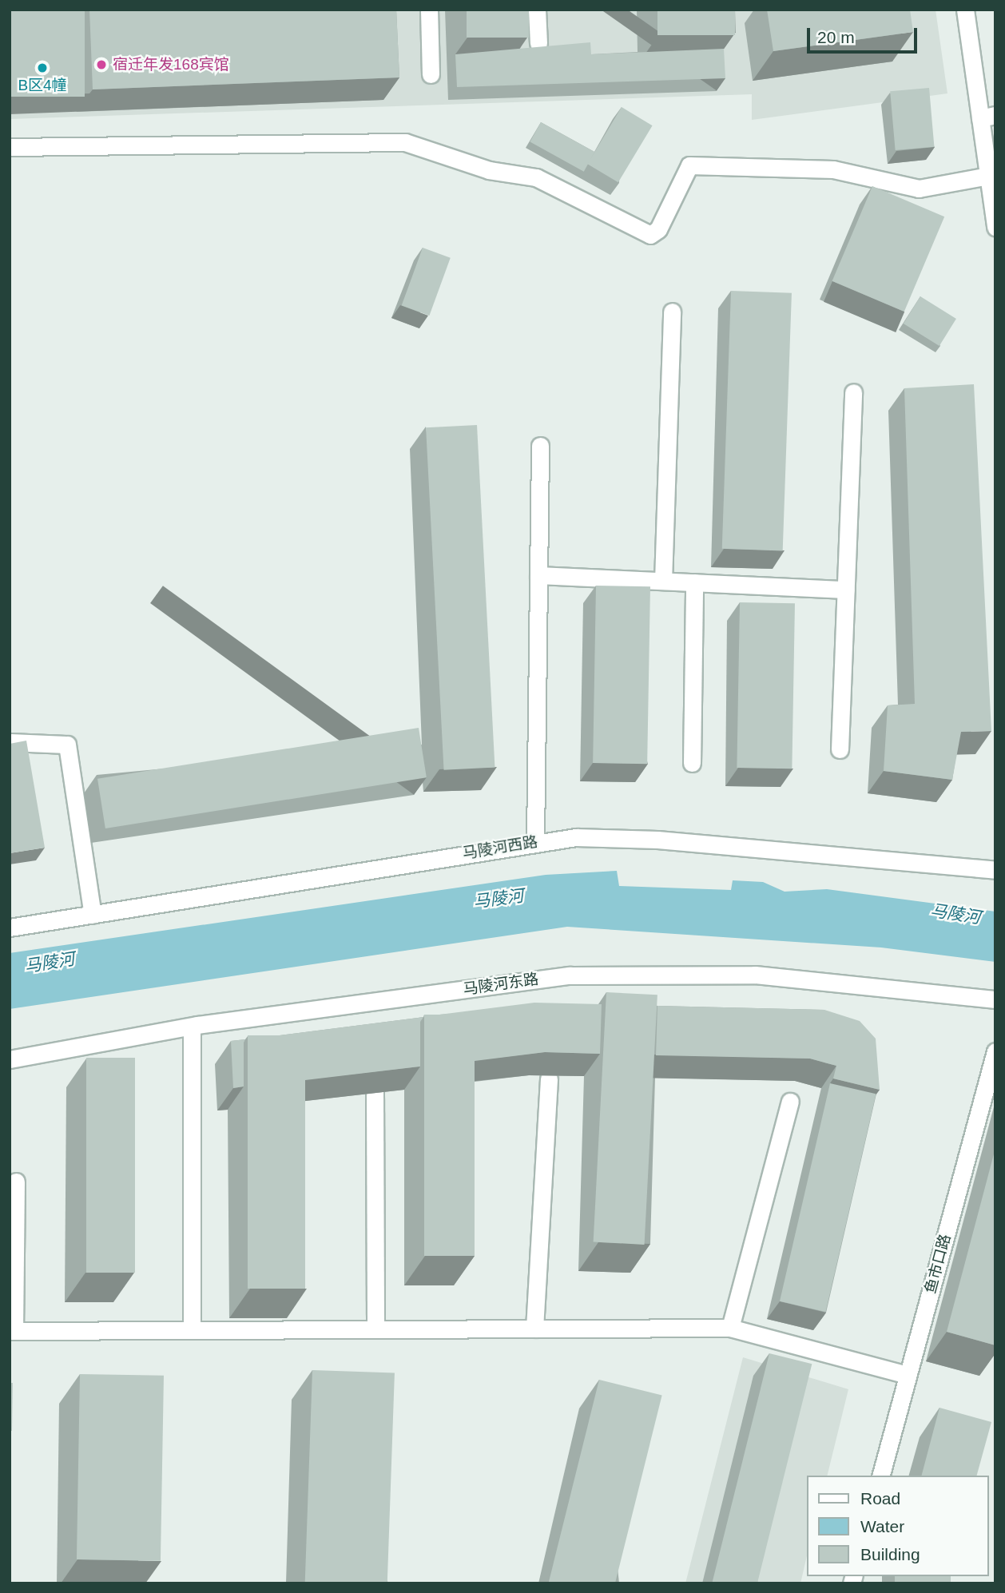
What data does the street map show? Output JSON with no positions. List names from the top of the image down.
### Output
{
  "streets": {
    "street": ["马陵河西路", "马陵河东路", "鱼市口路"]
  },
  "water": ["马陵河"],
  "places": ["宿迁年发168宾馆", "B区4幢"],
  "legend": ["Road", "Water", "Building"],
  "scale_bar": "20 m"
}
